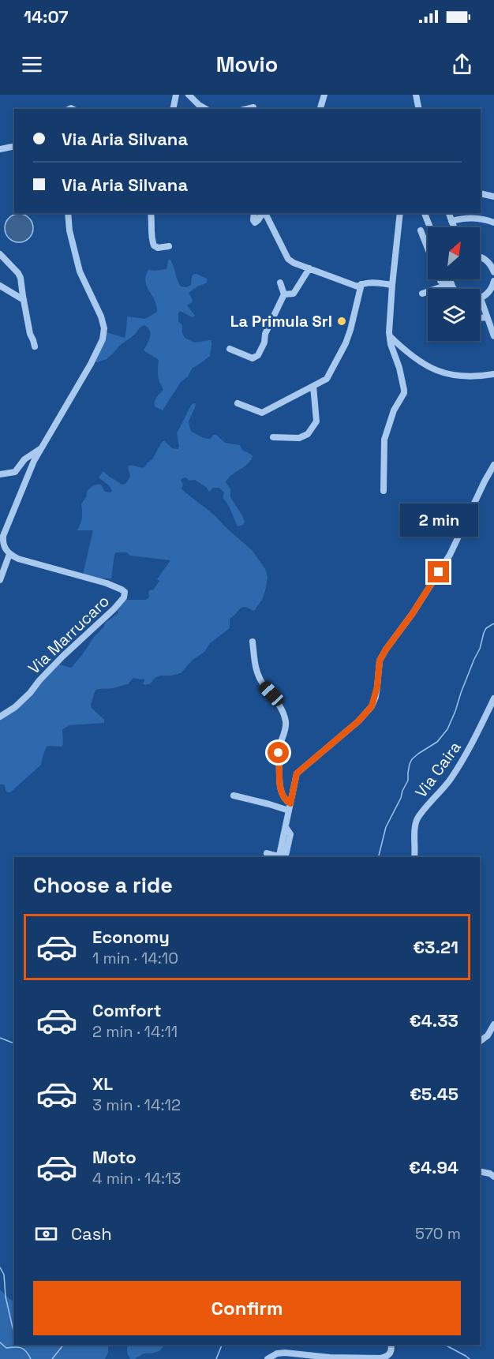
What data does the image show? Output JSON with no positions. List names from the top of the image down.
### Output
{
  "streets": {
    "street": ["Via Marrucaro", "Via Caira"]
  },
  "places": ["La Primula Srl"],
  "north": "top right",
  "page": {
    "status": "14:07",
    "header": "Movio",
    "banner": ["Via Aria Silvana", "Via Aria Silvana"],
    "bubble": "2 min",
    "heading": "Choose a ride",
    "list": [
      {
        "name": "Economy",
        "note": "1 min · 14:10",
        "value": "€3.21"
      },
      {
        "name": "Comfort",
        "note": "2 min · 14:11",
        "value": "€4.33"
      },
      {
        "name": "XL",
        "note": "3 min · 14:12",
        "value": "€5.45"
      },
      {
        "name": "Moto",
        "note": "4 min · 14:13",
        "value": "€4.94"
      }
    ],
    "pay": ["Cash", "570 m"],
    "buttons": "Confirm"
  }
}
